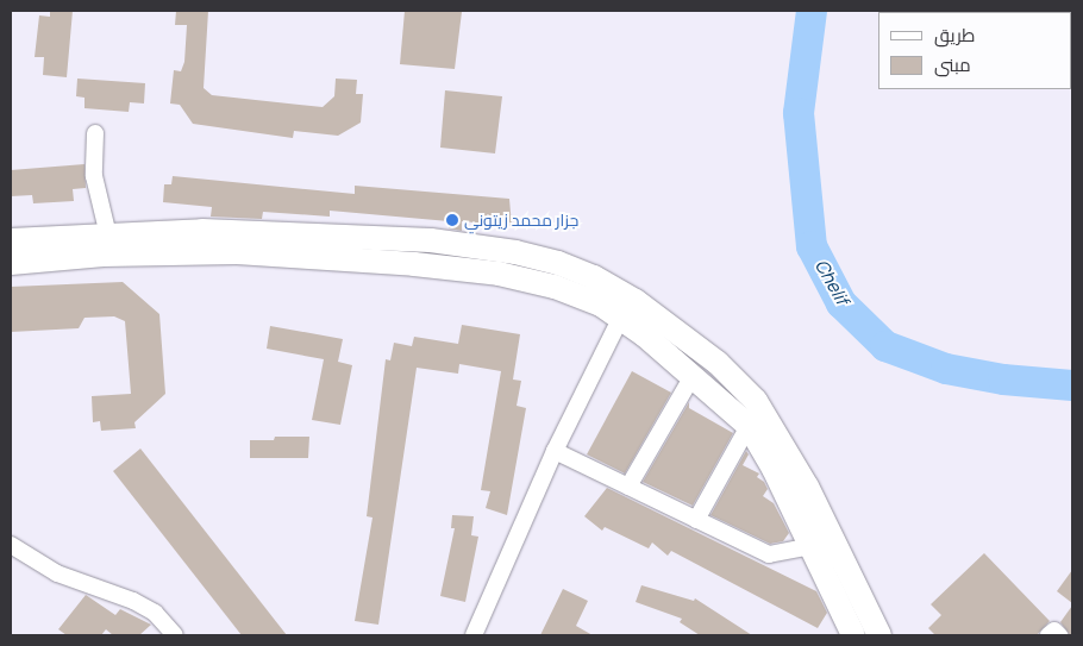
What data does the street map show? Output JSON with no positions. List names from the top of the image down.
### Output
{
  "water": ["Chelif"],
  "places": ["جزار محمد زيتوني"],
  "legend": ["طريق", "مبنى"]
}
